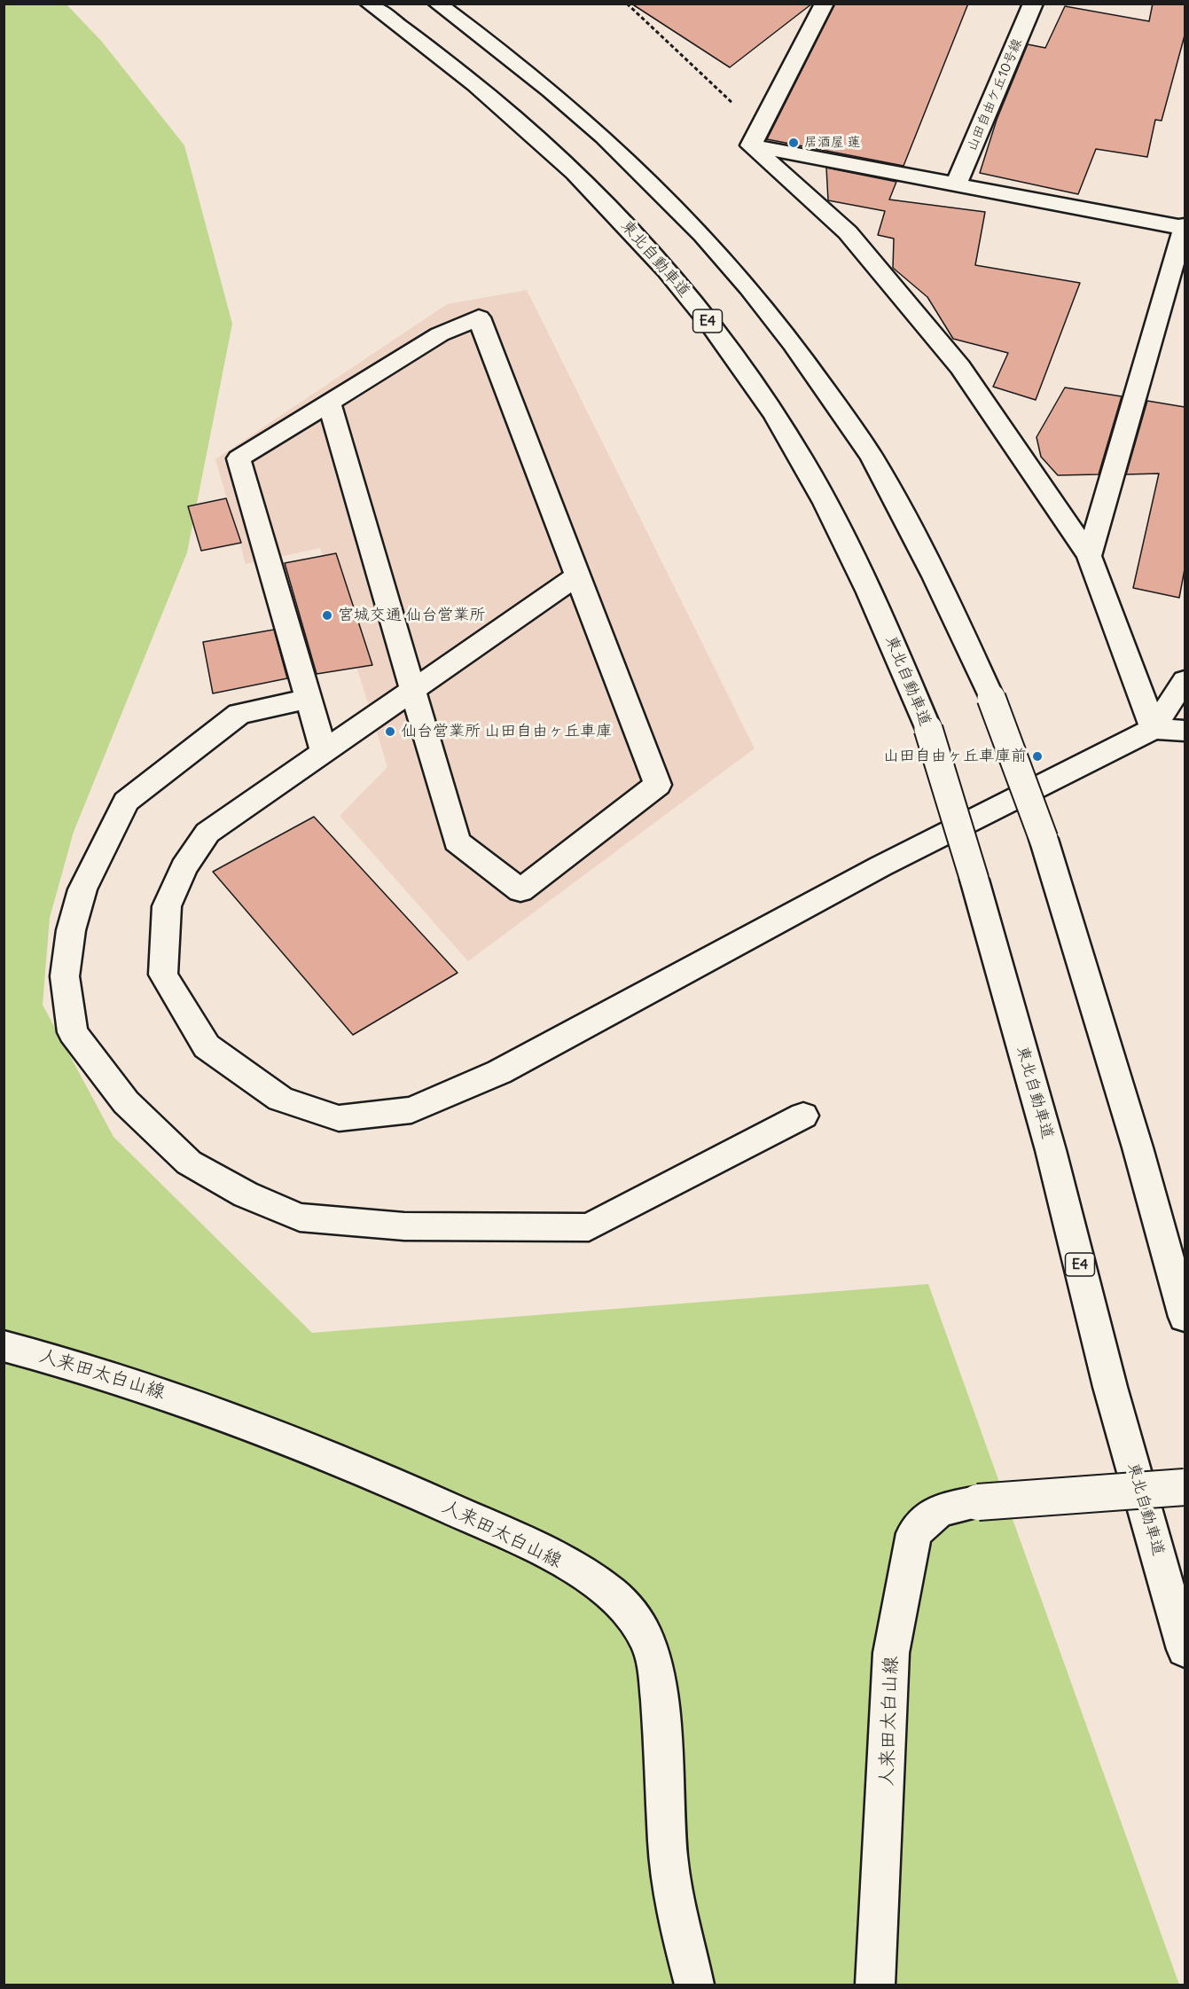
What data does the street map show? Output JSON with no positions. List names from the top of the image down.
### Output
{
  "streets": {
    "main road": [
      "山田自由ケ丘10号線",
      "東北自動車道",
      "E4",
      "人来田太白山線"
    ]
  },
  "places": [
    "居酒屋 蓮",
    "宮城交通 仙台営業所",
    "仙台営業所 山田自由ヶ丘車庫",
    "山田自由ヶ丘車庫前"
  ]
}
